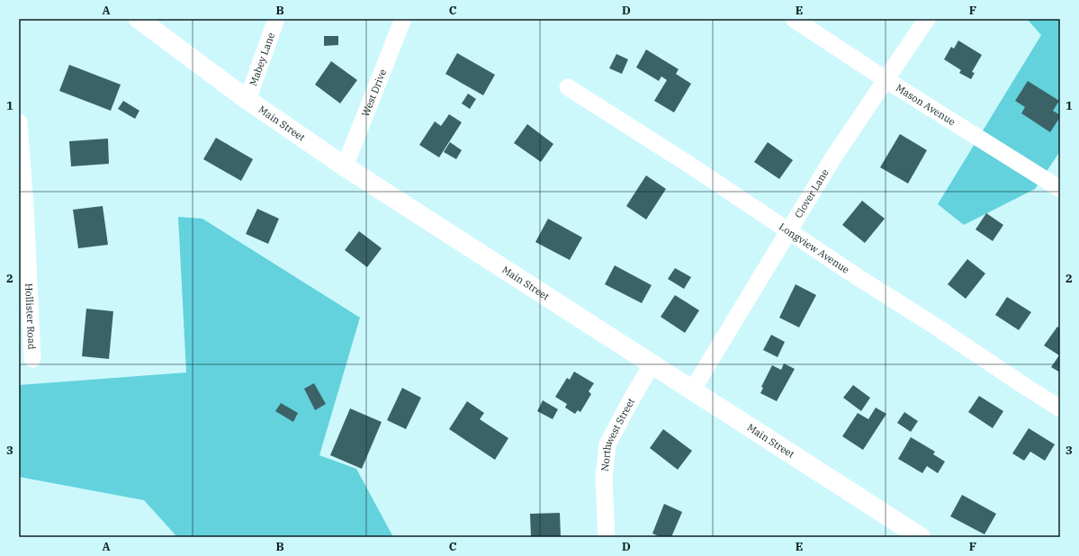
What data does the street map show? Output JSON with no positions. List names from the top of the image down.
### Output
{
  "streets": {
    "main road": ["Main Street"],
    "street": [
      "Mabey Lane",
      "West Drive",
      "Mason Avenue",
      "Clover Lane",
      "Longview Avenue",
      "Hollister Road",
      "Northwest Street"
    ]
  },
  "crossings": [
    ["Mabey Lane", "Main Street"],
    ["West Drive", "Main Street"],
    ["Mason Avenue", "Clover Lane"],
    ["Main Street", "Clover Lane"],
    ["Main Street", "Northwest Street"],
    ["Clover Lane", "Longview Avenue"]
  ],
  "grid": {
    "columns": [
      "A",
      "B",
      "C",
      "D",
      "E",
      "F"
    ],
    "rows": ["1", "2", "3"]
  }
}
